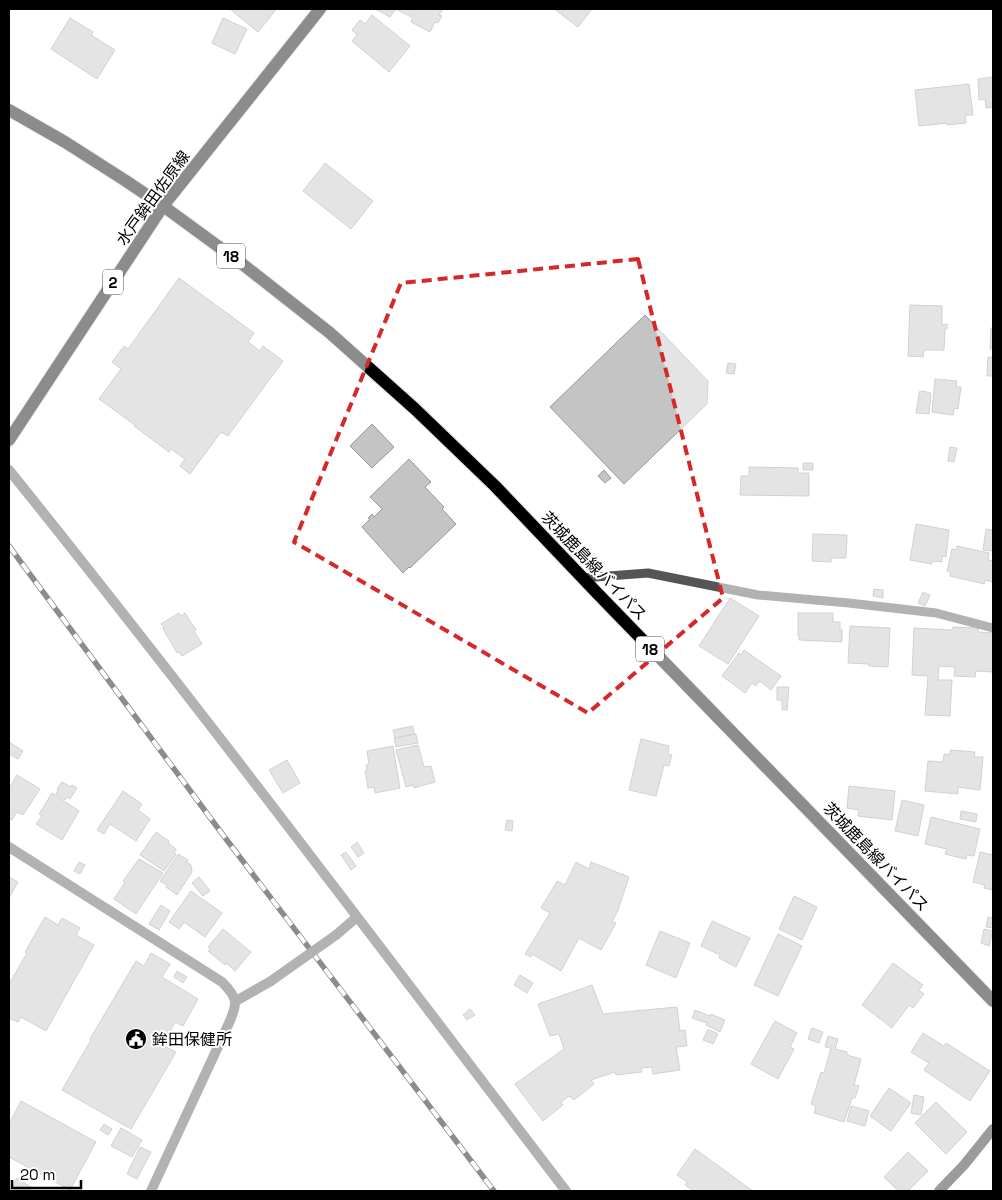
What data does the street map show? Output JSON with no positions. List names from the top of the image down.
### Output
{
  "streets": {
    "main road": [
      "水戸鉾田佐原線",
      "18",
      "2",
      "茨城鹿島線バイパス"
    ]
  },
  "crossings": [
    ["水戸鉾田佐原線", "茨城鹿島線バイパス"]
  ],
  "places": {
    "public building": ["鉾田保健所"]
  },
  "scale_bar": "20 m"
}
